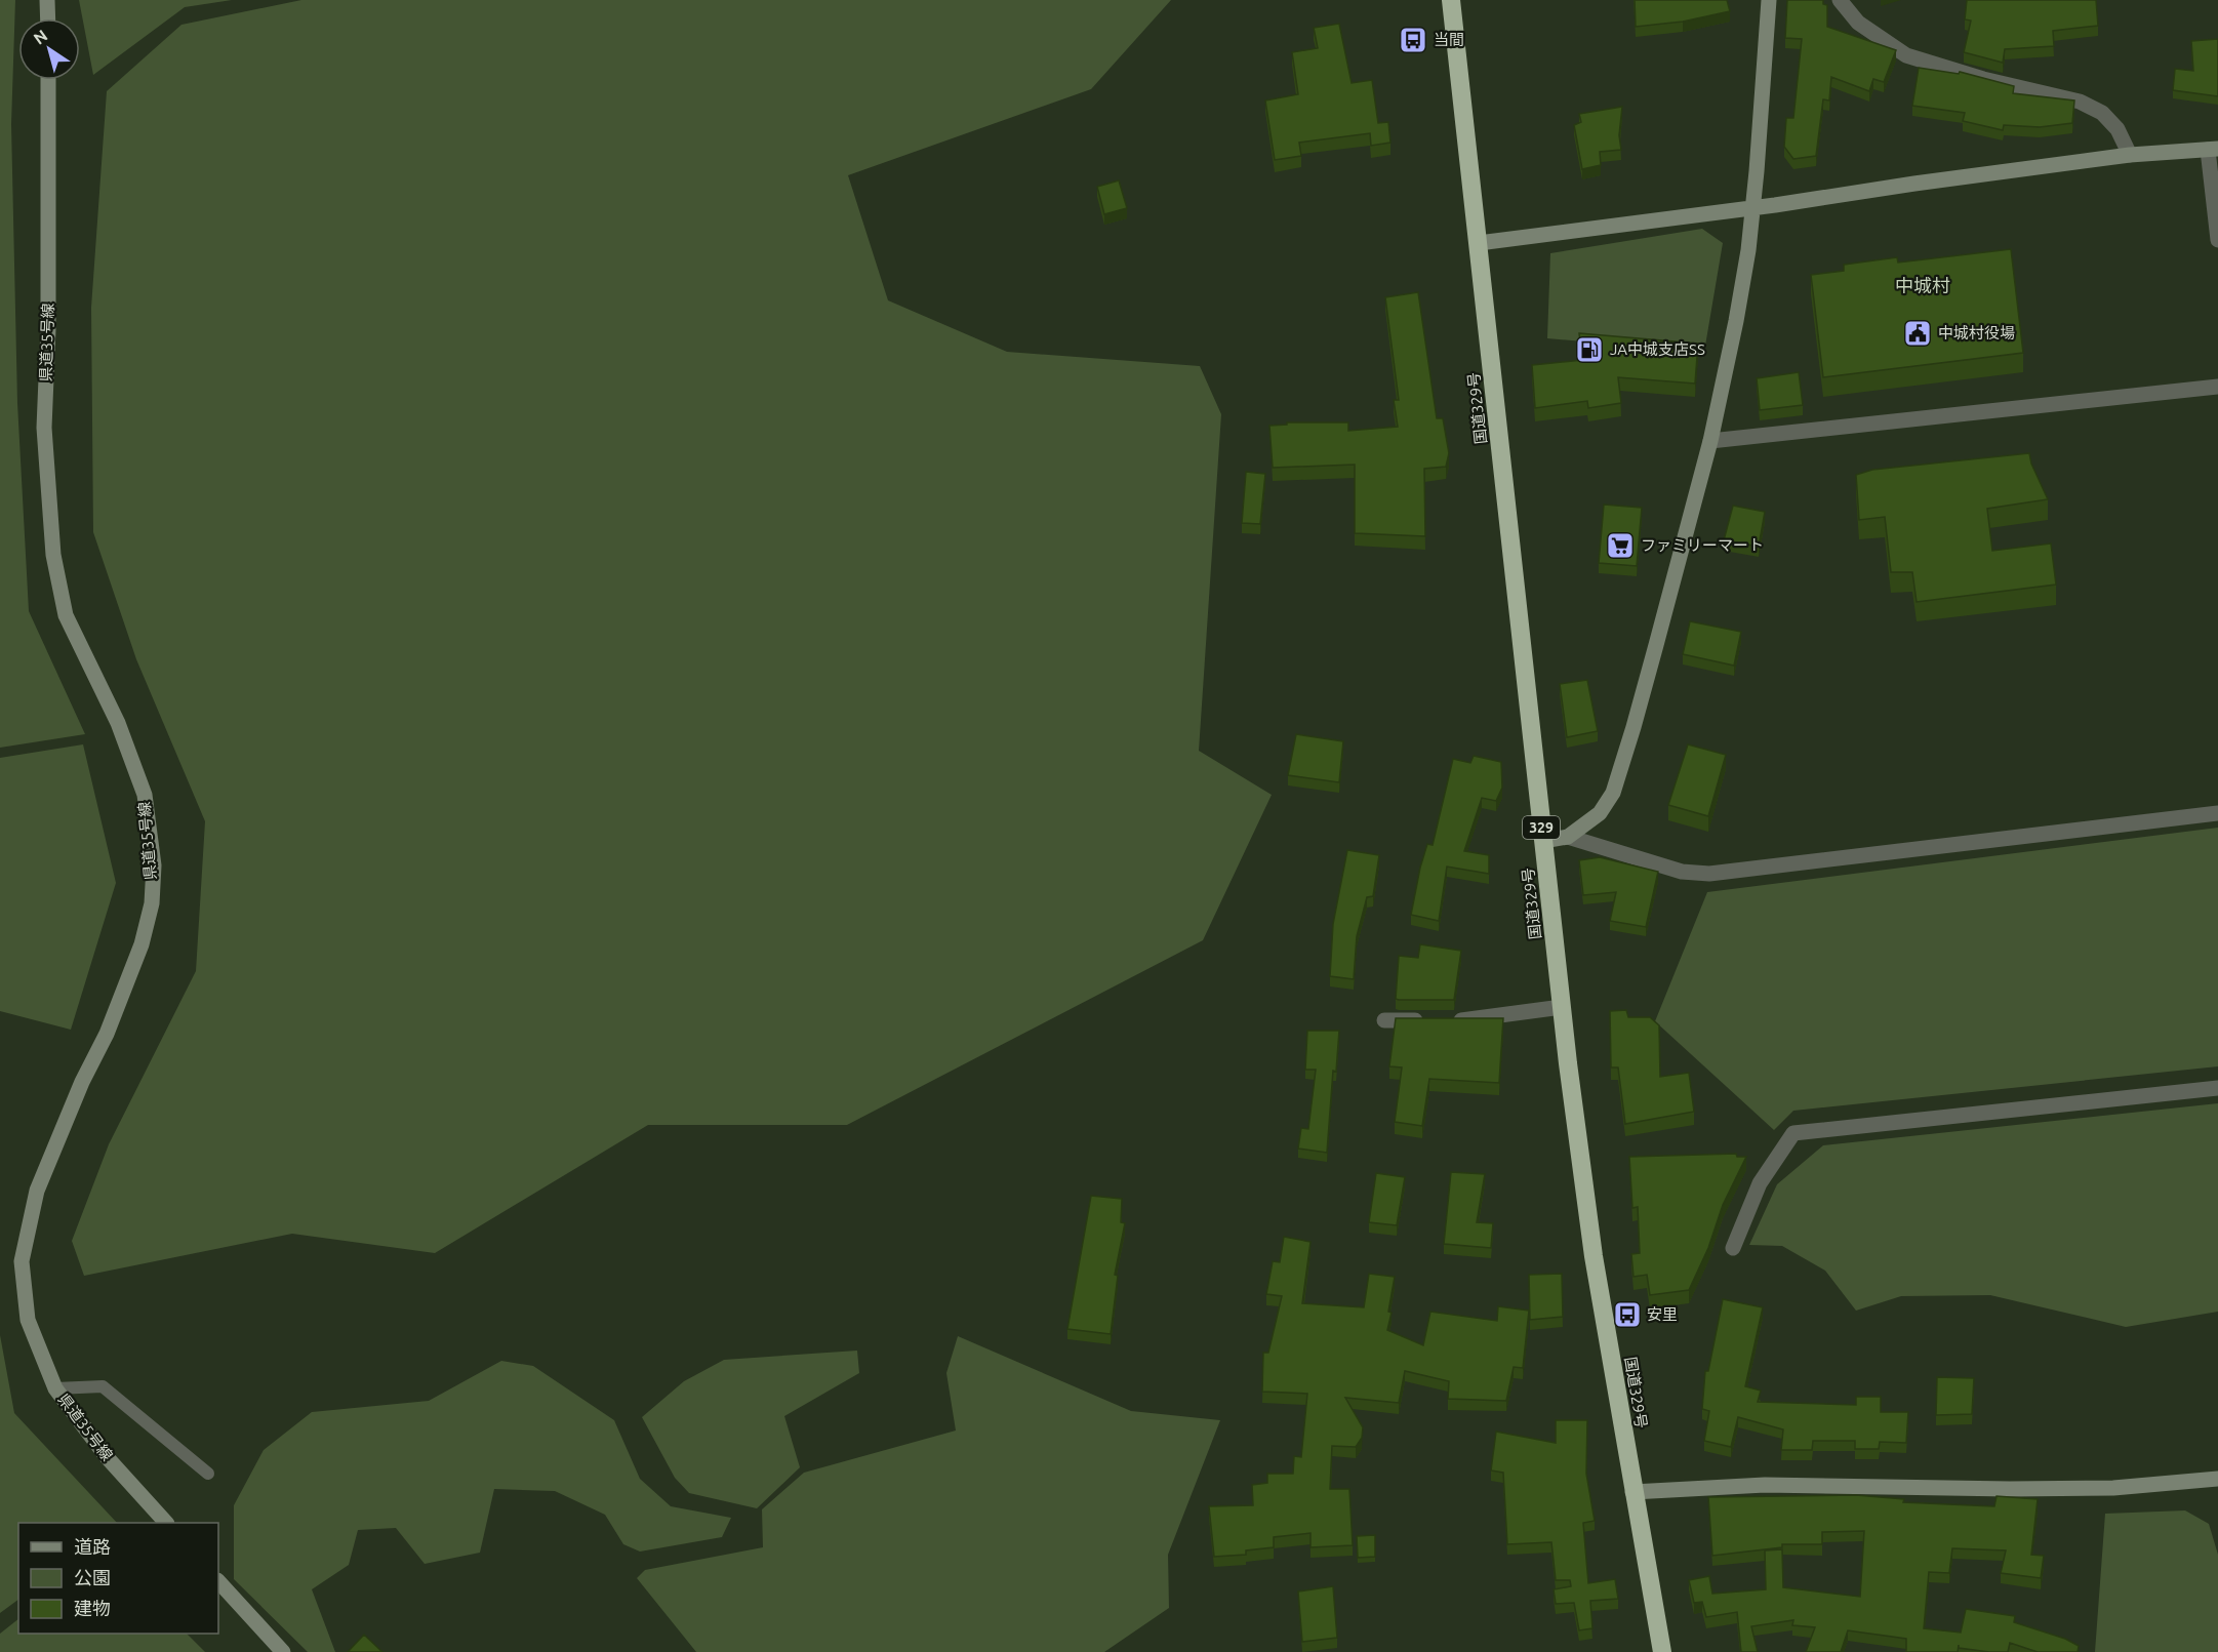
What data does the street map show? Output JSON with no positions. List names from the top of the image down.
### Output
{
  "streets": {
    "highway": ["国道329号", "329"],
    "street": ["県道35号線"]
  },
  "districts": ["中城村"],
  "places": {
    "bus stop": ["当間", "安里"],
    "public building": ["中城村役場"],
    "fuel station": ["JA中城支店SS"],
    "supermarket": ["ファミリーマート"]
  },
  "legend": ["道路", "公園", "建物"],
  "north": "top left"
}
